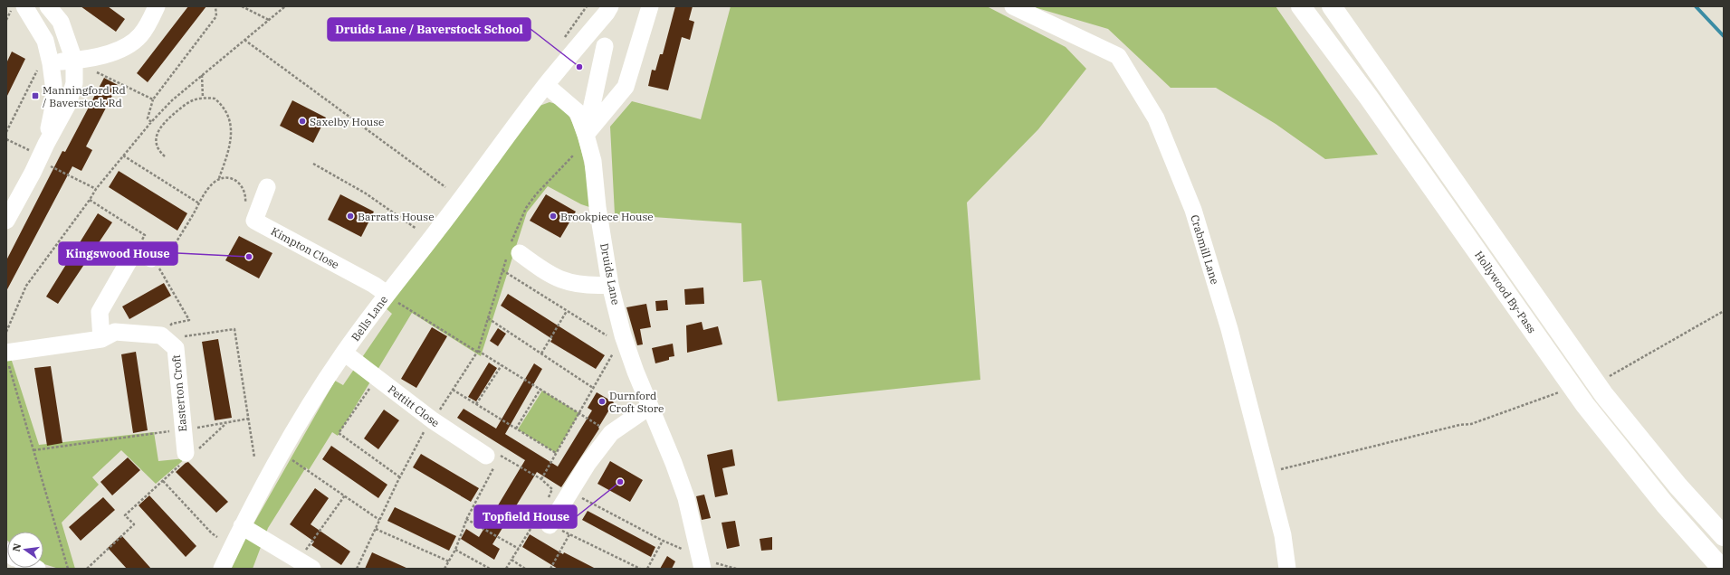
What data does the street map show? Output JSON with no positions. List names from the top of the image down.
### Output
{
  "streets": {
    "highway": ["Hollywood By-Pass"],
    "street": [
      "Kimpton Close",
      "Crabmill Lane",
      "Druids Lane",
      "Bells Lane",
      "Easterton Croft",
      "Pettitt Close"
    ]
  },
  "crossings": [
    ["Kimpton Close", "Bells Lane"],
    ["Druids Lane", "Bells Lane"],
    ["Bells Lane", "Pettitt Close"]
  ],
  "places": {
    "other": [
      "Druids Lane / Baverstock School",
      "Saxelby House",
      "Barratts House",
      "Brookpiece House",
      "Kingswood House",
      "Durnford Croft Store",
      "Topfield House"
    ],
    "transit": ["Manningford Rd / Baverstock Rd"]
  },
  "north": "left"
}
